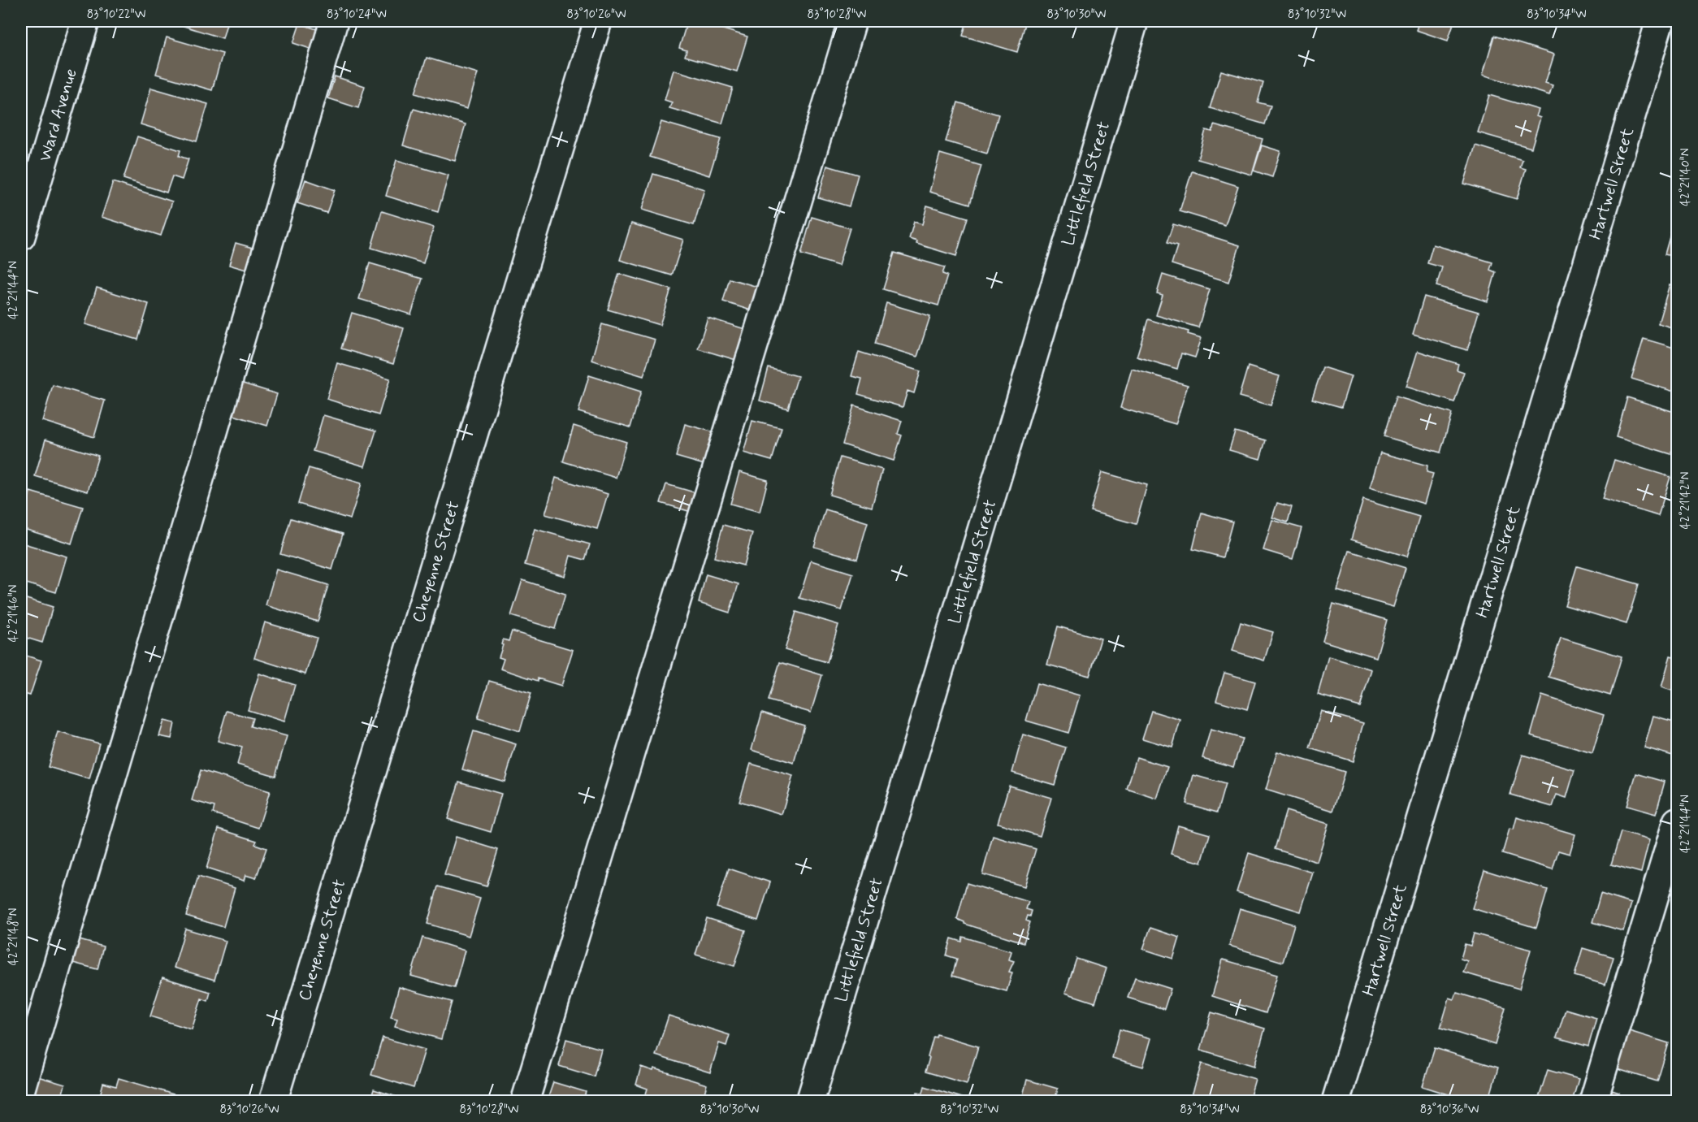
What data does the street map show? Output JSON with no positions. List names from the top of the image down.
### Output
{
  "streets": {
    "street": [
      "Ward Avenue",
      "Littlefield Street",
      "Hartwell Street",
      "Cheyenne Street"
    ]
  },
  "coordinates": [
    "83°10'22\"W",
    "83°10'24\"W",
    "83°10'26\"W",
    "83°10'28\"W",
    "83°10'30\"W",
    "83°10'32\"W",
    "83°10'34\"W",
    "42°21'40\"N",
    "42°21'44\"N",
    "42°21'42\"N",
    "42°21'46\"N",
    "42°21'48\"N",
    "83°10'36\"W"
  ]
}
